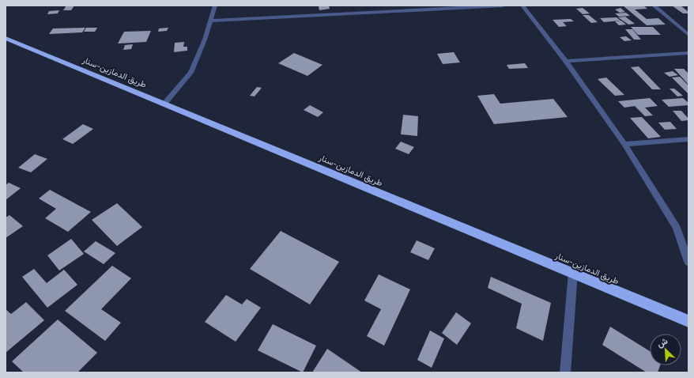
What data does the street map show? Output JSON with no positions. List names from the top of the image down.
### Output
{
  "streets": {
    "highway": ["طريق الدمازين-سنار"]
  },
  "north": "top left"
}
